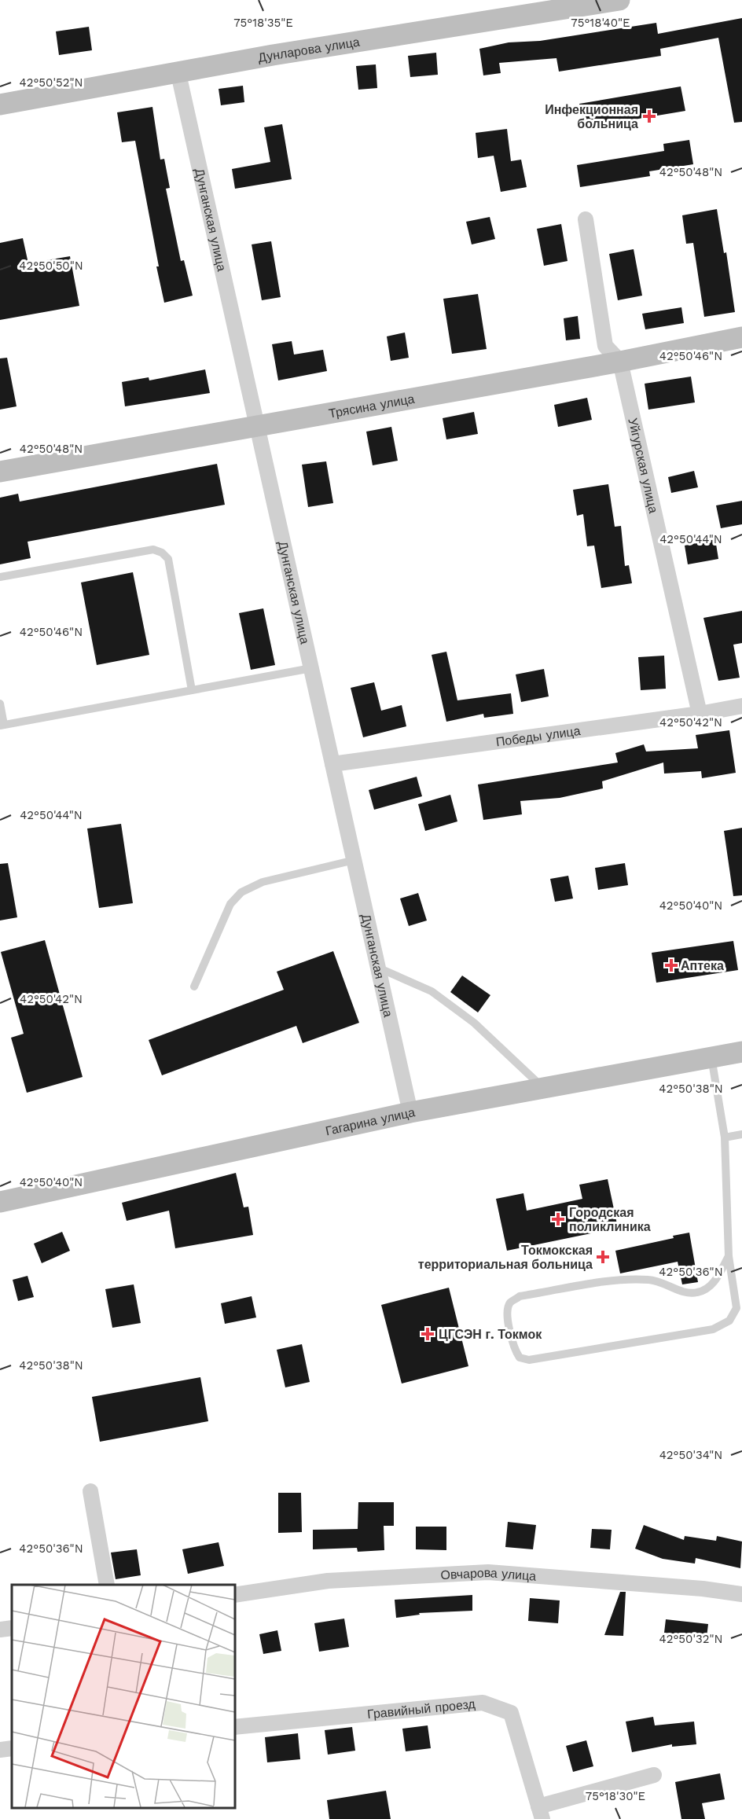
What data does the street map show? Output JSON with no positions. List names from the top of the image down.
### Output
{
  "streets": {
    "main road": ["Дунларова улица", "Трясина улица", "Гагарина улица"],
    "street": [
      "Дунганская улица",
      "Уйгурская улица",
      "Победы улица",
      "Овчарова улица",
      "Гравийный проезд"
    ]
  },
  "crossings": [
    ["Дунларова улица", "Дунганская улица"],
    ["Дунганская улица", "Трясина улица"],
    ["Дунганская улица", "Победы улица"],
    ["Дунганская улица", "Гагарина улица"],
    ["Трясина улица", "Уйгурская улица"],
    ["Уйгурская улица", "Победы улица"]
  ],
  "places": {
    "health": [
      "Инфекционная больница",
      "Аптека",
      "Городская поликлиника",
      "Токмокская территориальная больница",
      "ЦГСЭН г. Токмок"
    ]
  },
  "coordinates": [
    "75°18'35\"E",
    "75°18'40\"E",
    "42°50'52\"N",
    "42°50'48\"N",
    "42°50'50\"N",
    "42°50'46\"N",
    "42°50'44\"N",
    "42°50'42\"N",
    "42°50'40\"N",
    "42°50'38\"N",
    "42°50'36\"N",
    "42°50'34\"N",
    "42°50'32\"N",
    "75°18'30\"E"
  ]
}
